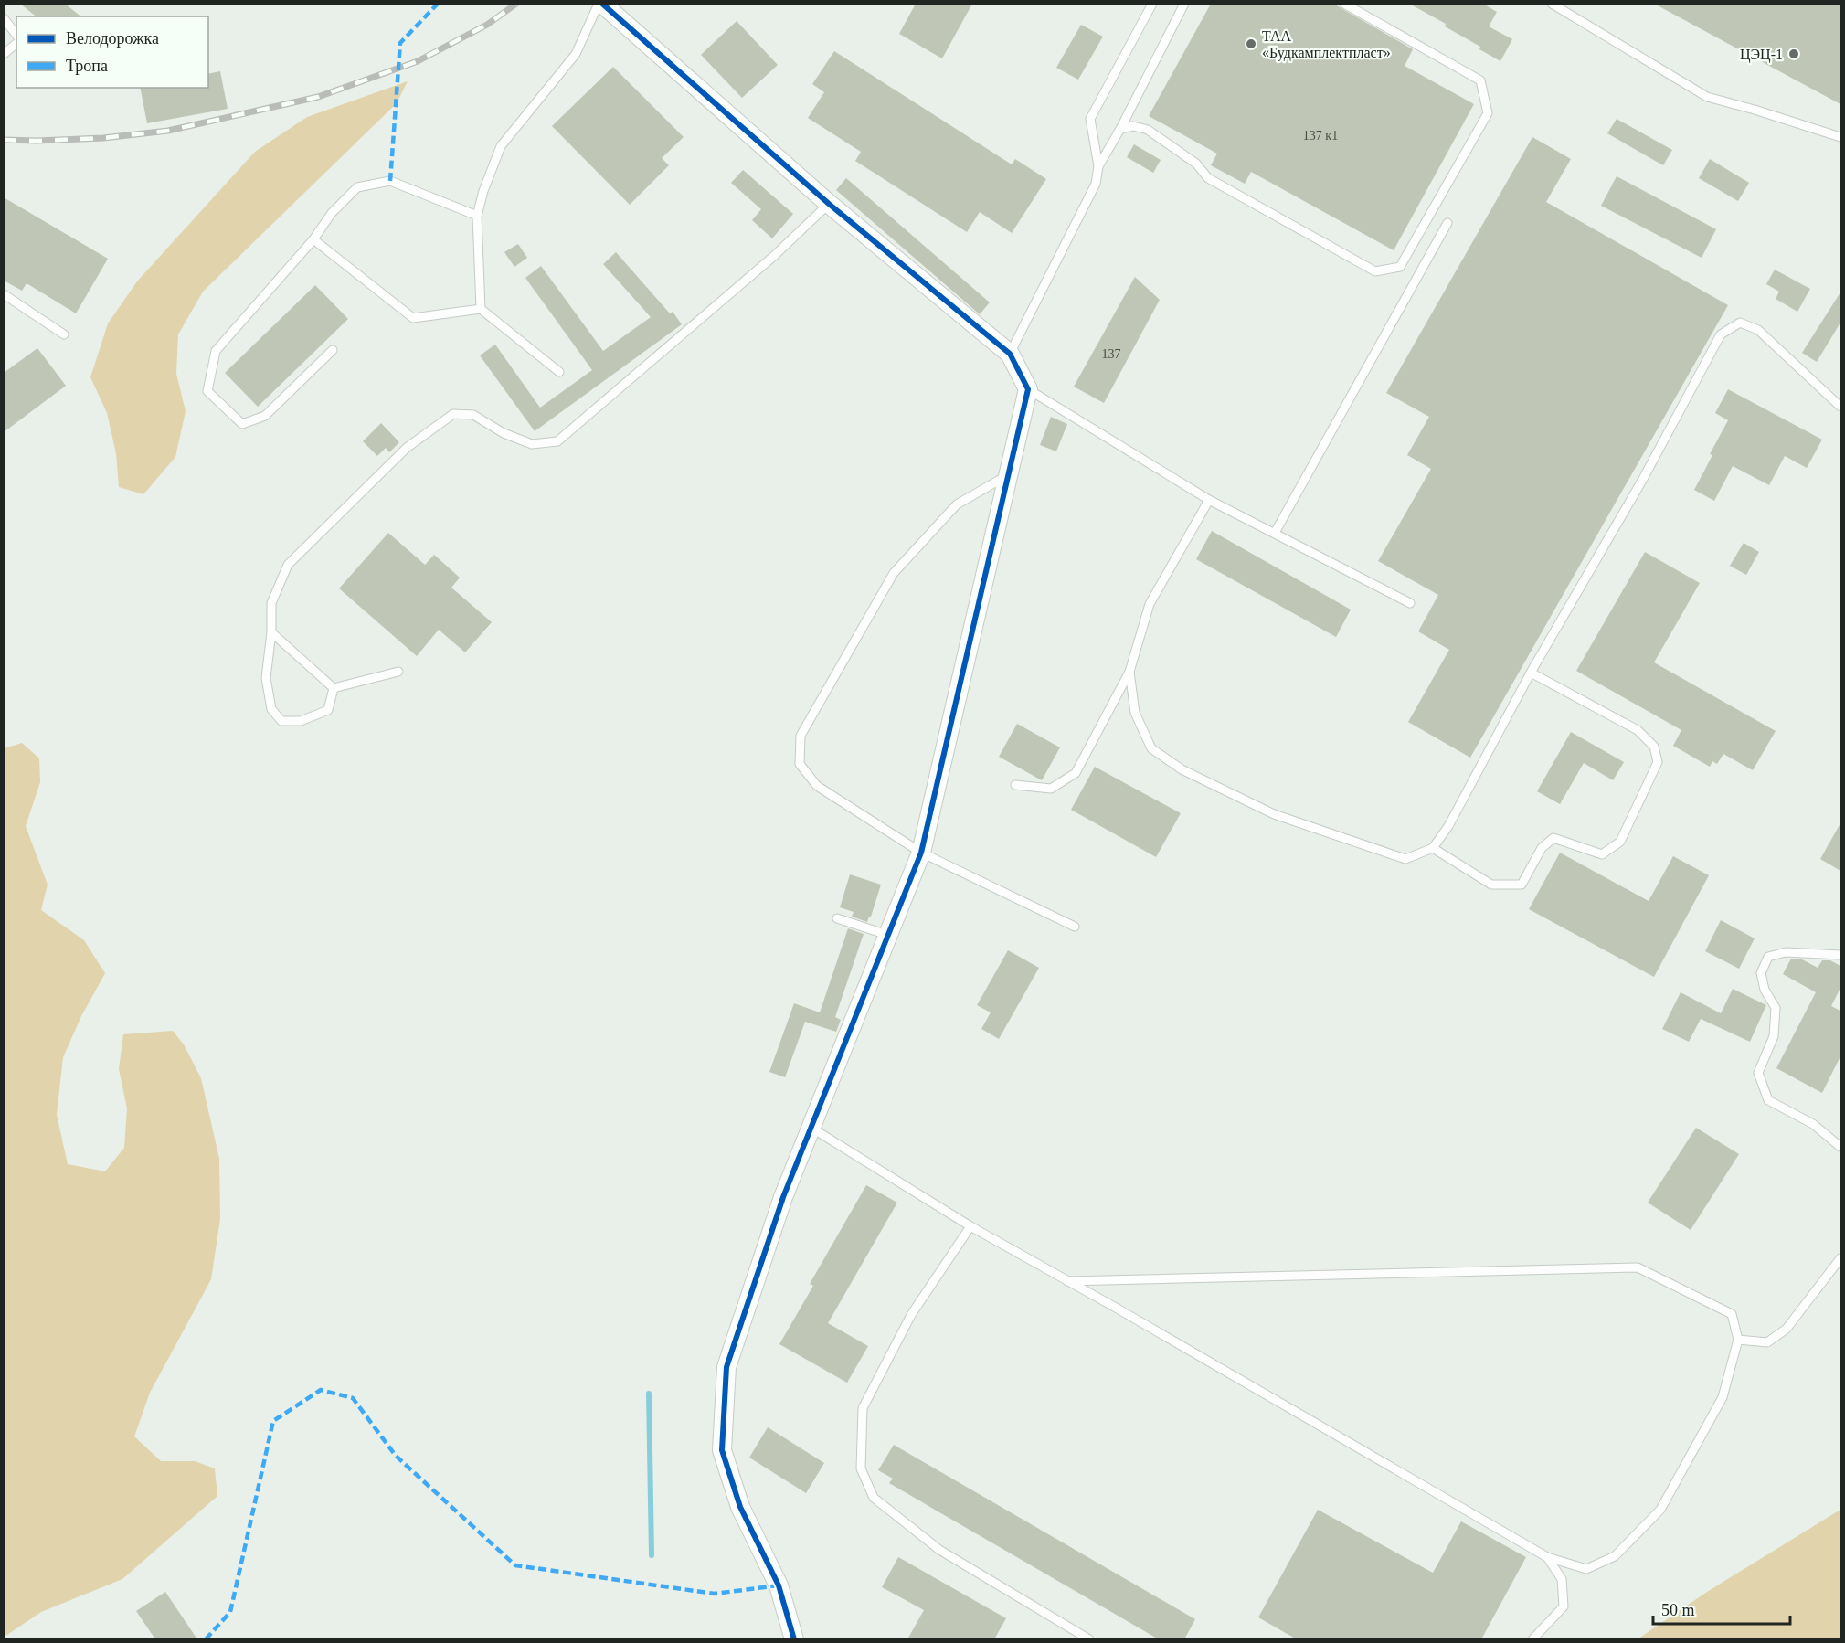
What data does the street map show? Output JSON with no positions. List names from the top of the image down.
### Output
{
  "places": ["ТАА «Будкамплектпласт»", "ЦЭЦ-1"],
  "house_numbers": ["137 к1", "137"],
  "legend": ["Велодорожка", "Тропа"],
  "scale_bar": "50 m"
}
